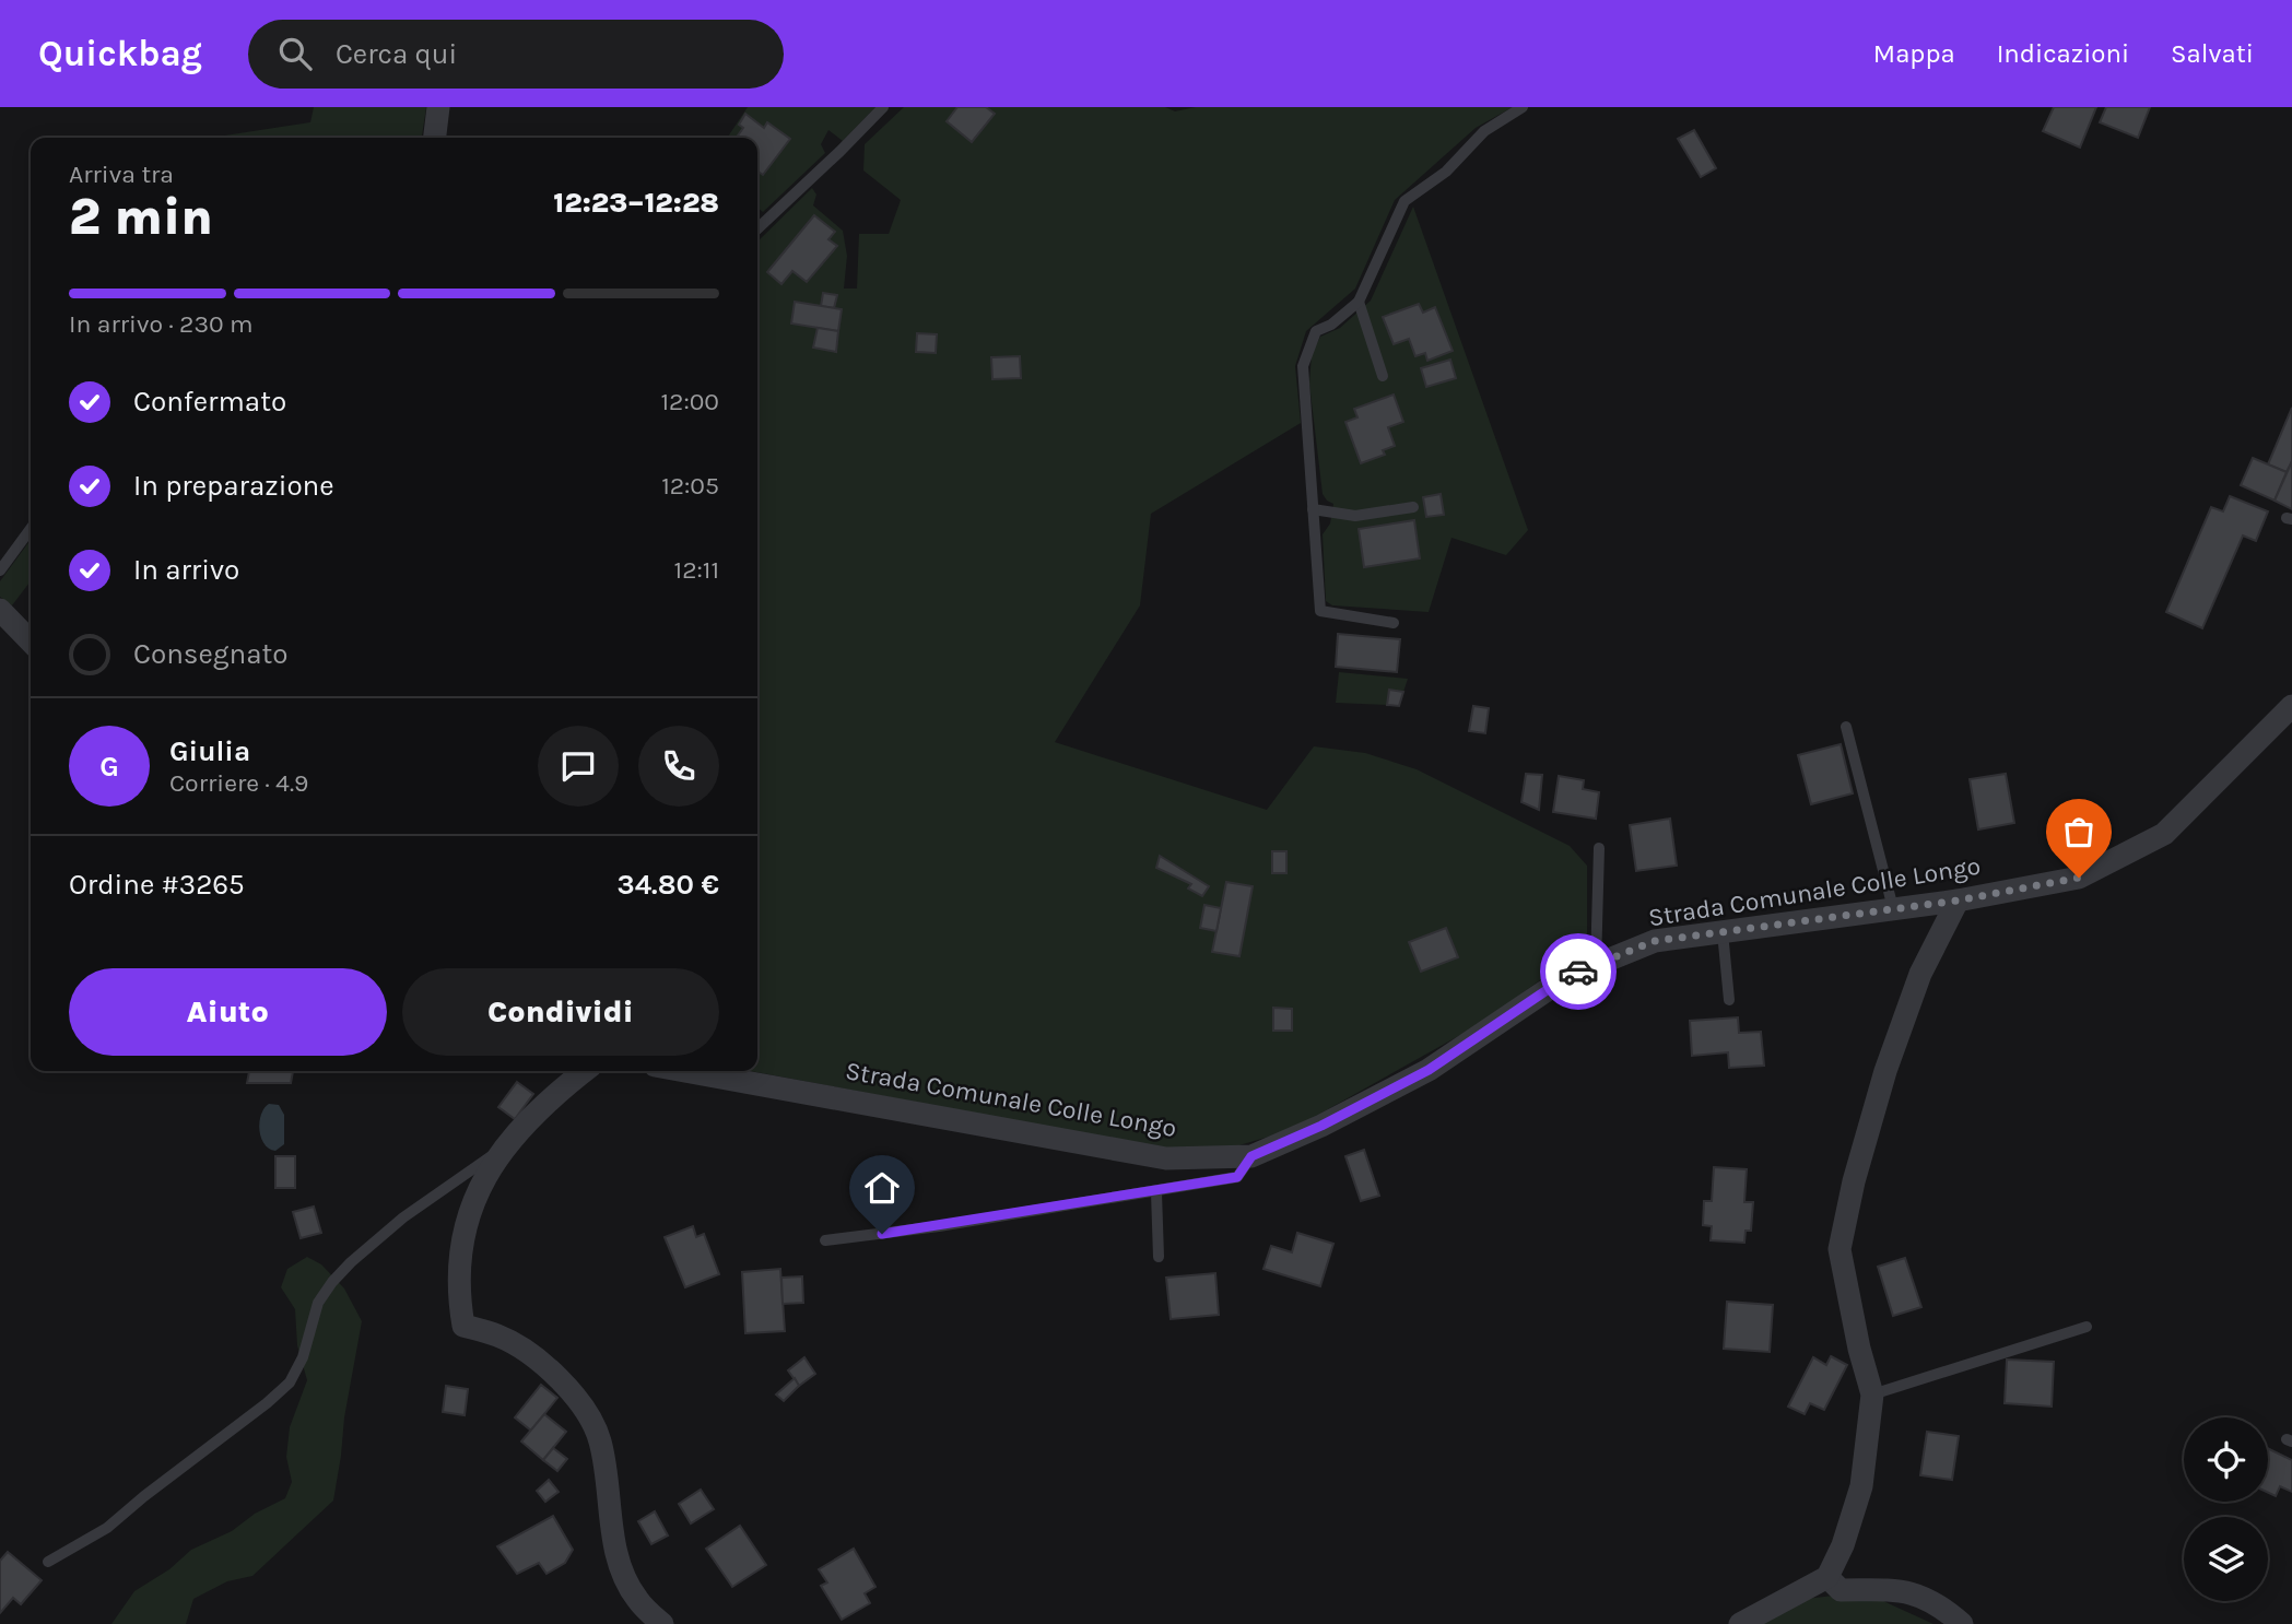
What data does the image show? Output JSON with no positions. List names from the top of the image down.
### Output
{
  "streets": {
    "street": ["Strada Comunale Colle Longo"]
  },
  "page": {
    "header": "Quickbag",
    "search": "Cerca qui",
    "nav": ["Mappa", "Indicazioni", "Salvati"],
    "heading": ["2 min", "Arriva tra", "12:23–12:28"],
    "panel": [
      "Giulia",
      "Corriere · 4.9",
      "Ordine #3265",
      "34.80 €"
    ],
    "bar": "In arrivo · 230 m",
    "list": [
      ["Confermato", "12:00"],
      ["In preparazione", "12:05"],
      ["In arrivo", "12:11"],
      "Consegnato"
    ],
    "round": "G",
    "buttons": ["Aiuto", "Condividi"]
  }
}
